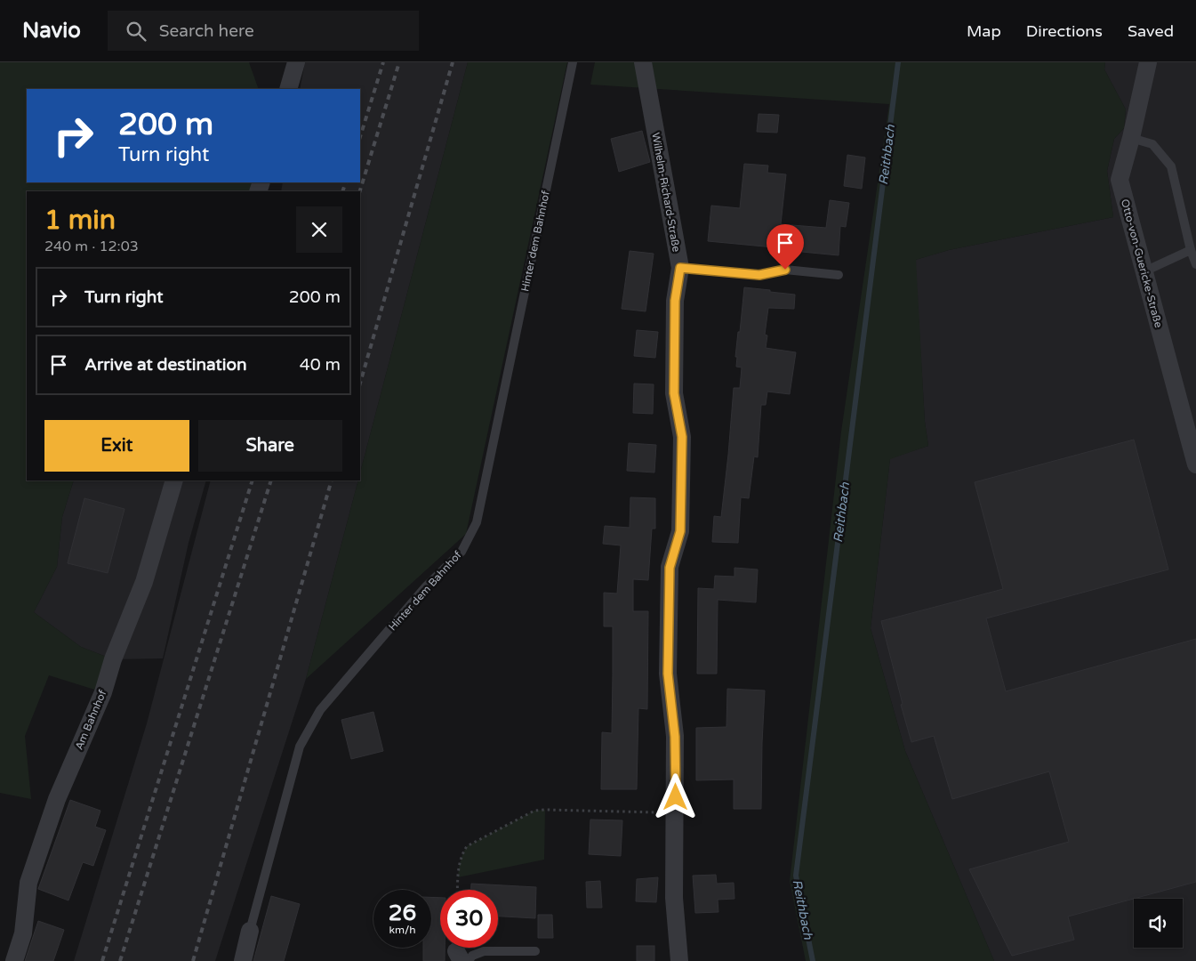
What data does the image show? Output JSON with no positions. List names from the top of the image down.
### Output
{
  "streets": {
    "street": [
      "Wilhelm-Richard-Straße",
      "Hinter dem Bahnhof",
      "Otto-von-Guericke-Straße",
      "Am Bahnhof"
    ]
  },
  "water": ["Reithbach"],
  "page": {
    "header": "Navio",
    "search": "Search here",
    "nav": ["Map", "Directions", "Saved"],
    "turn": ["200 m", "Turn right"],
    "heading": ["1 min", "240 m · 12:03"],
    "list": [
      {
        "name": "Turn right",
        "value": "200 m"
      },
      {
        "name": "Arrive at destination",
        "value": "40 m"
      }
    ],
    "buttons": ["Exit", "Share"],
    "speed": "26 km/h",
    "limit": "30"
  }
}
